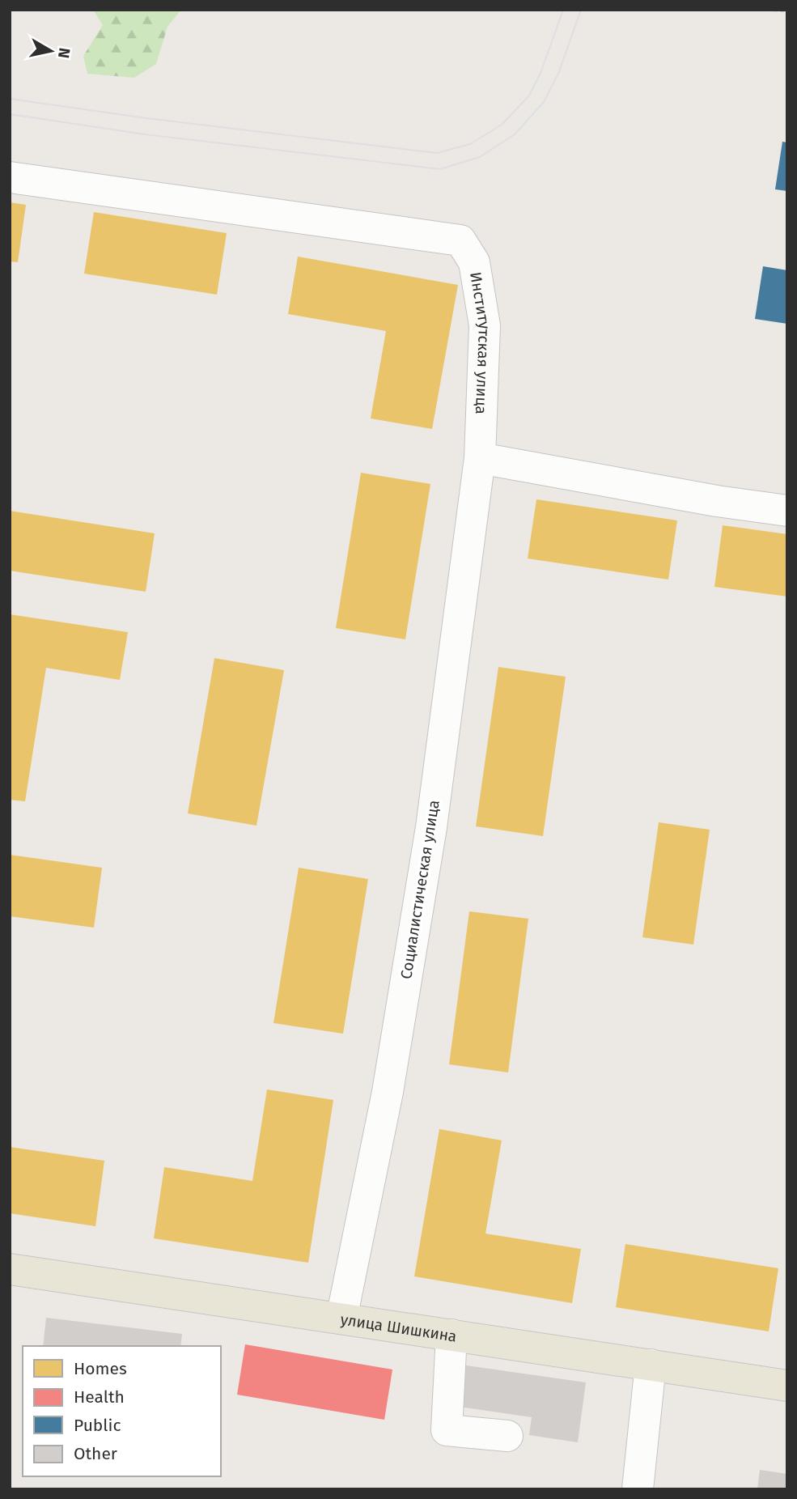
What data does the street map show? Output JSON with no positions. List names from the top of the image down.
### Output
{
  "streets": {
    "main road": ["улица Шишкина"],
    "street": ["Институтская улица", "Социалистическая улица"]
  },
  "crossings": [
    ["Институтская улица", "Социалистическая улица"],
    ["Социалистическая улица", "улица Шишкина"]
  ],
  "legend": [
    "Homes",
    "Health",
    "Public",
    "Other"
  ],
  "north": "right"
}
